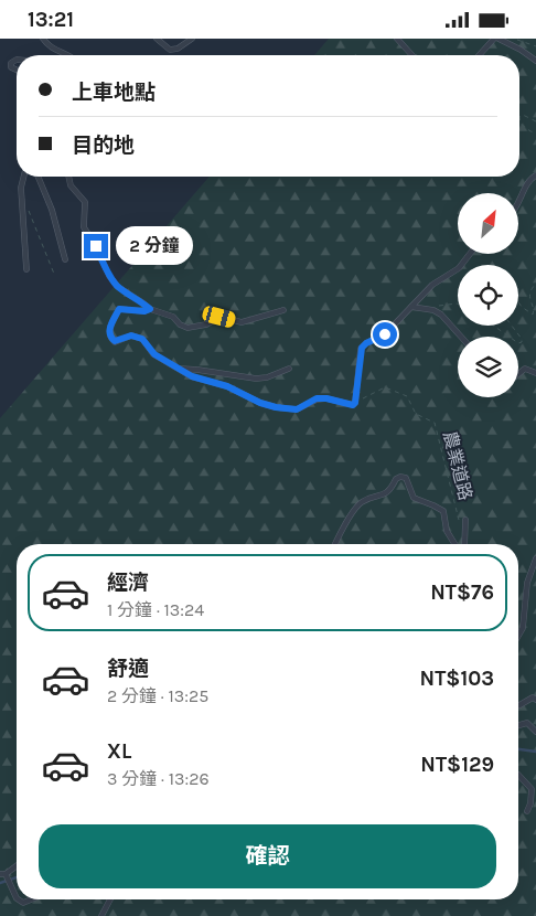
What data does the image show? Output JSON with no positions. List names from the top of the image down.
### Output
{
  "streets": {
    "path": ["農業道路"]
  },
  "north": "top right",
  "page": {
    "status": "13:21",
    "banner": ["上車地點", "目的地"],
    "bubble": "2 分鐘",
    "list": [
      {
        "name": "經濟",
        "note": "1 分鐘 · 13:24",
        "value": "NT$76"
      },
      {
        "name": "舒適",
        "note": "2 分鐘 · 13:25",
        "value": "NT$103"
      },
      {
        "name": "XL",
        "note": "3 分鐘 · 13:26",
        "value": "NT$129"
      }
    ],
    "buttons": "確認"
  }
}
